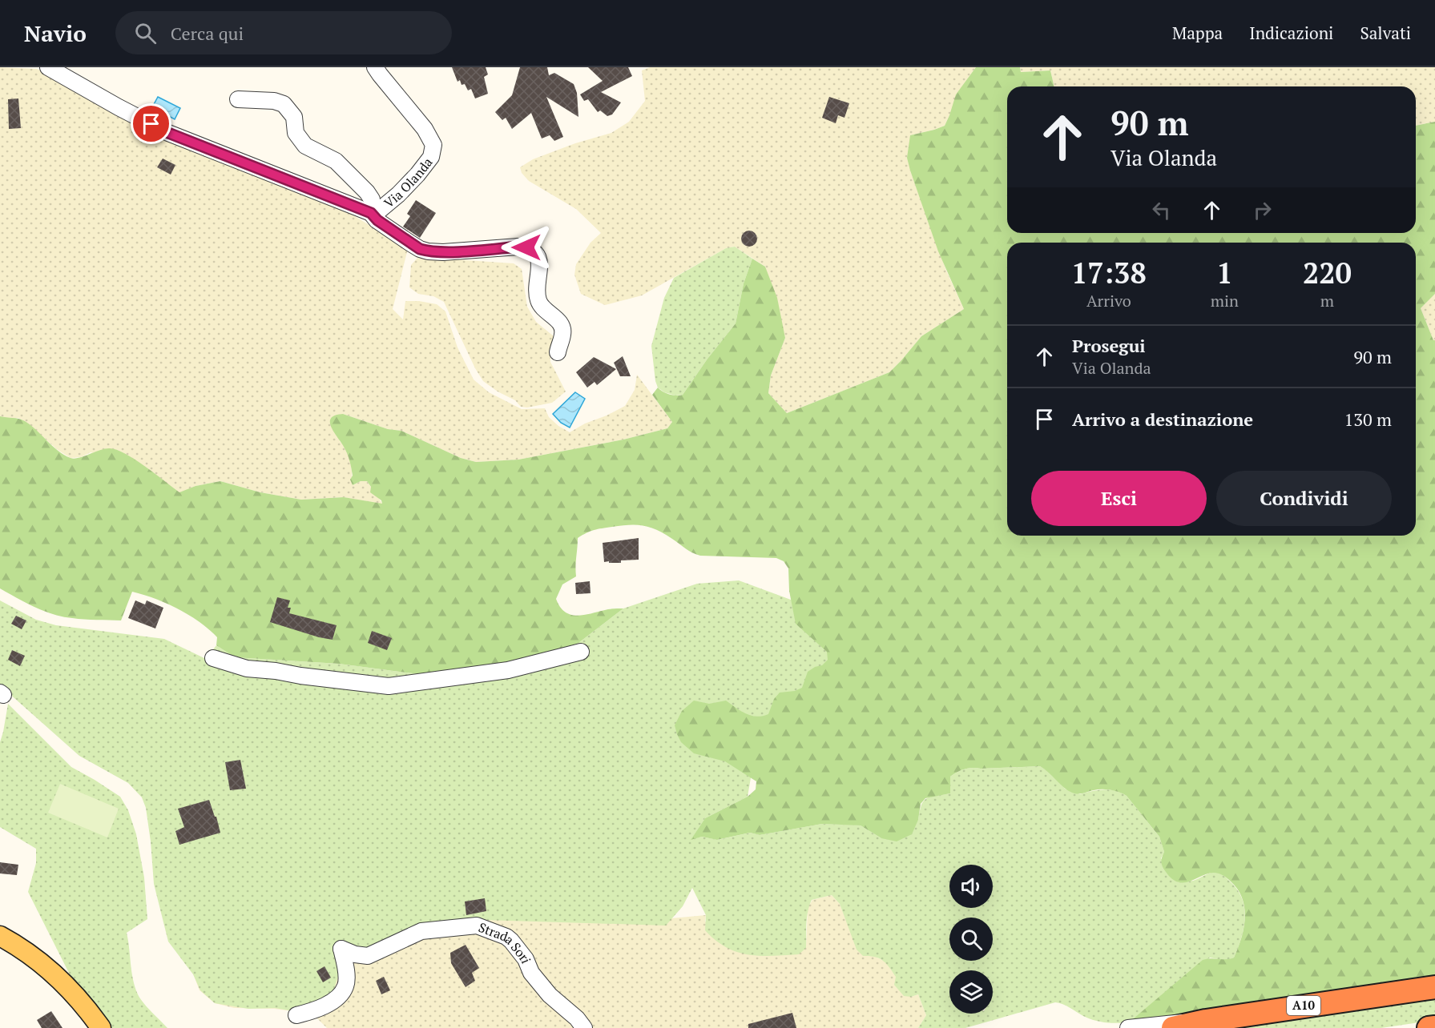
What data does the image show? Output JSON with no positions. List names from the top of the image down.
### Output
{
  "streets": {
    "highway": ["A10"],
    "street": ["Via Olanda", "Strada Sori"]
  },
  "page": {
    "header": "Navio",
    "search": "Cerca qui",
    "nav": ["Mappa", "Indicazioni", "Salvati"],
    "turn": ["90 m", "Via Olanda"],
    "eta": [
      "17:38",
      "Arrivo",
      "1",
      "min",
      "220",
      "m"
    ],
    "list": [
      {
        "name": "Prosegui",
        "note": "Via Olanda",
        "value": "90 m"
      },
      {
        "name": "Arrivo a destinazione",
        "value": "130 m"
      }
    ],
    "buttons": ["Esci", "Condividi"]
  }
}
